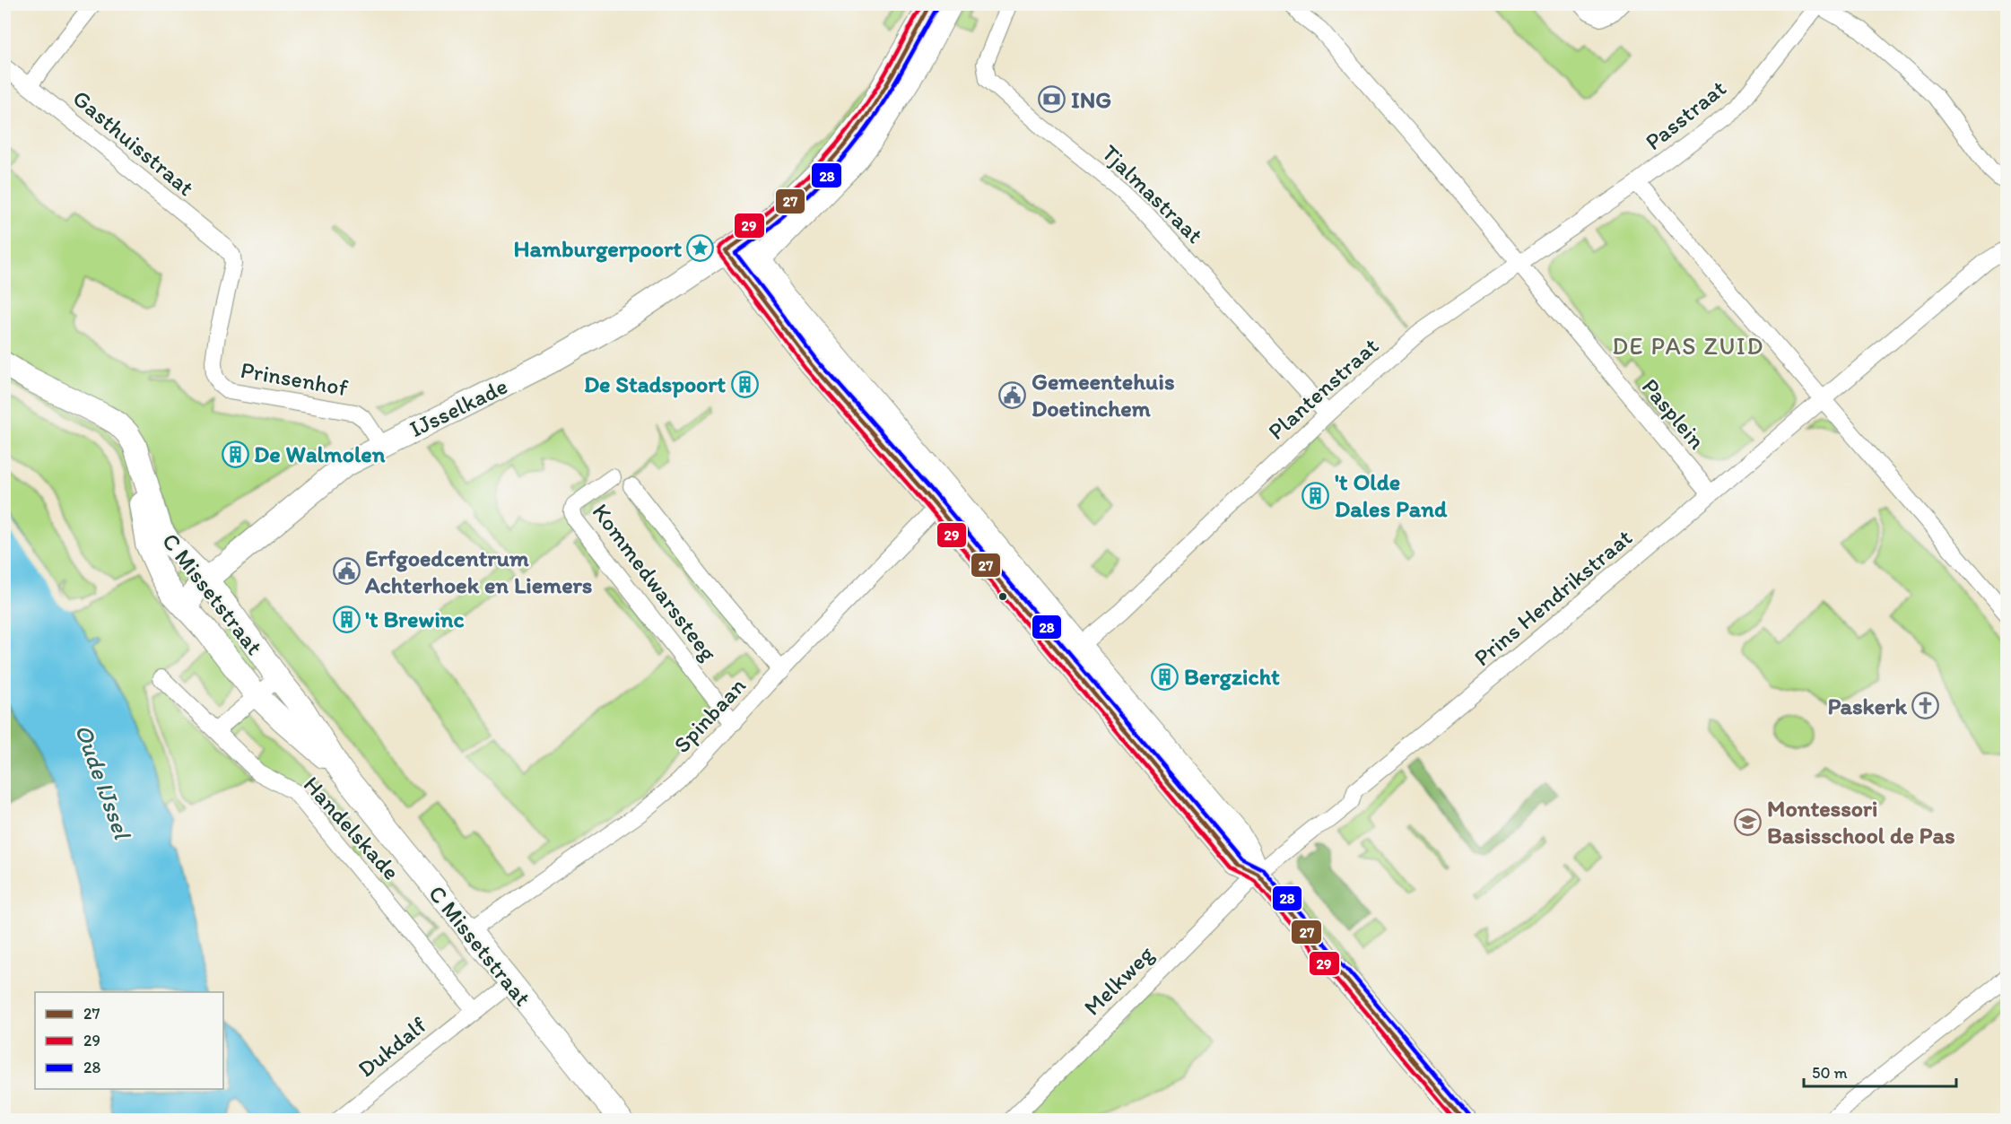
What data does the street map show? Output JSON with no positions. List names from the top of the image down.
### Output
{
  "streets": {
    "street": [
      "Passtraat",
      "Gasthuisstraat",
      "Tjalmastraat",
      "Prinsenhof",
      "Plantenstraat",
      "IJsselkade",
      "Pasplein",
      "Kommedwarssteeg",
      "C Missetstraat",
      "Prins Hendrikstraat",
      "Spinbaan",
      "Handelskade",
      "Melkweg",
      "Dukdalf"
    ]
  },
  "crossings": [
    ["Passtraat", "Plantenstraat"],
    ["Gasthuisstraat", "Prinsenhof"],
    ["Tjalmastraat", "Plantenstraat"],
    ["Prinsenhof", "IJsselkade"],
    ["Plantenstraat", "Pasplein"],
    ["IJsselkade", "C Missetstraat"],
    ["Pasplein", "Prins Hendrikstraat"],
    ["Kommedwarssteeg", "Spinbaan"],
    ["C Missetstraat", "Spinbaan"],
    ["Prins Hendrikstraat", "Melkweg"],
    ["Handelskade", "Dukdalf"]
  ],
  "districts": ["DE PAS ZUID"],
  "water": ["Oude IJssel"],
  "places": {
    "bank": ["ING"],
    "place": ["Hamburgerpoort"],
    "building": [
      "De Stadspoort",
      "De Walmolen",
      "'t Olde Dales Pand",
      "'t Brewinc",
      "Bergzicht"
    ],
    "public building": ["Gemeentehuis Doetinchem", "Erfgoedcentrum Achterhoek en Liemers"],
    "church": ["Paskerk"],
    "school or university": ["Montessori Basisschool de Pas"]
  },
  "lines": ["transit line 27", "transit line 29", "transit line 28"],
  "legend": ["27", "29", "28"],
  "scale_bar": "50 m"
}
